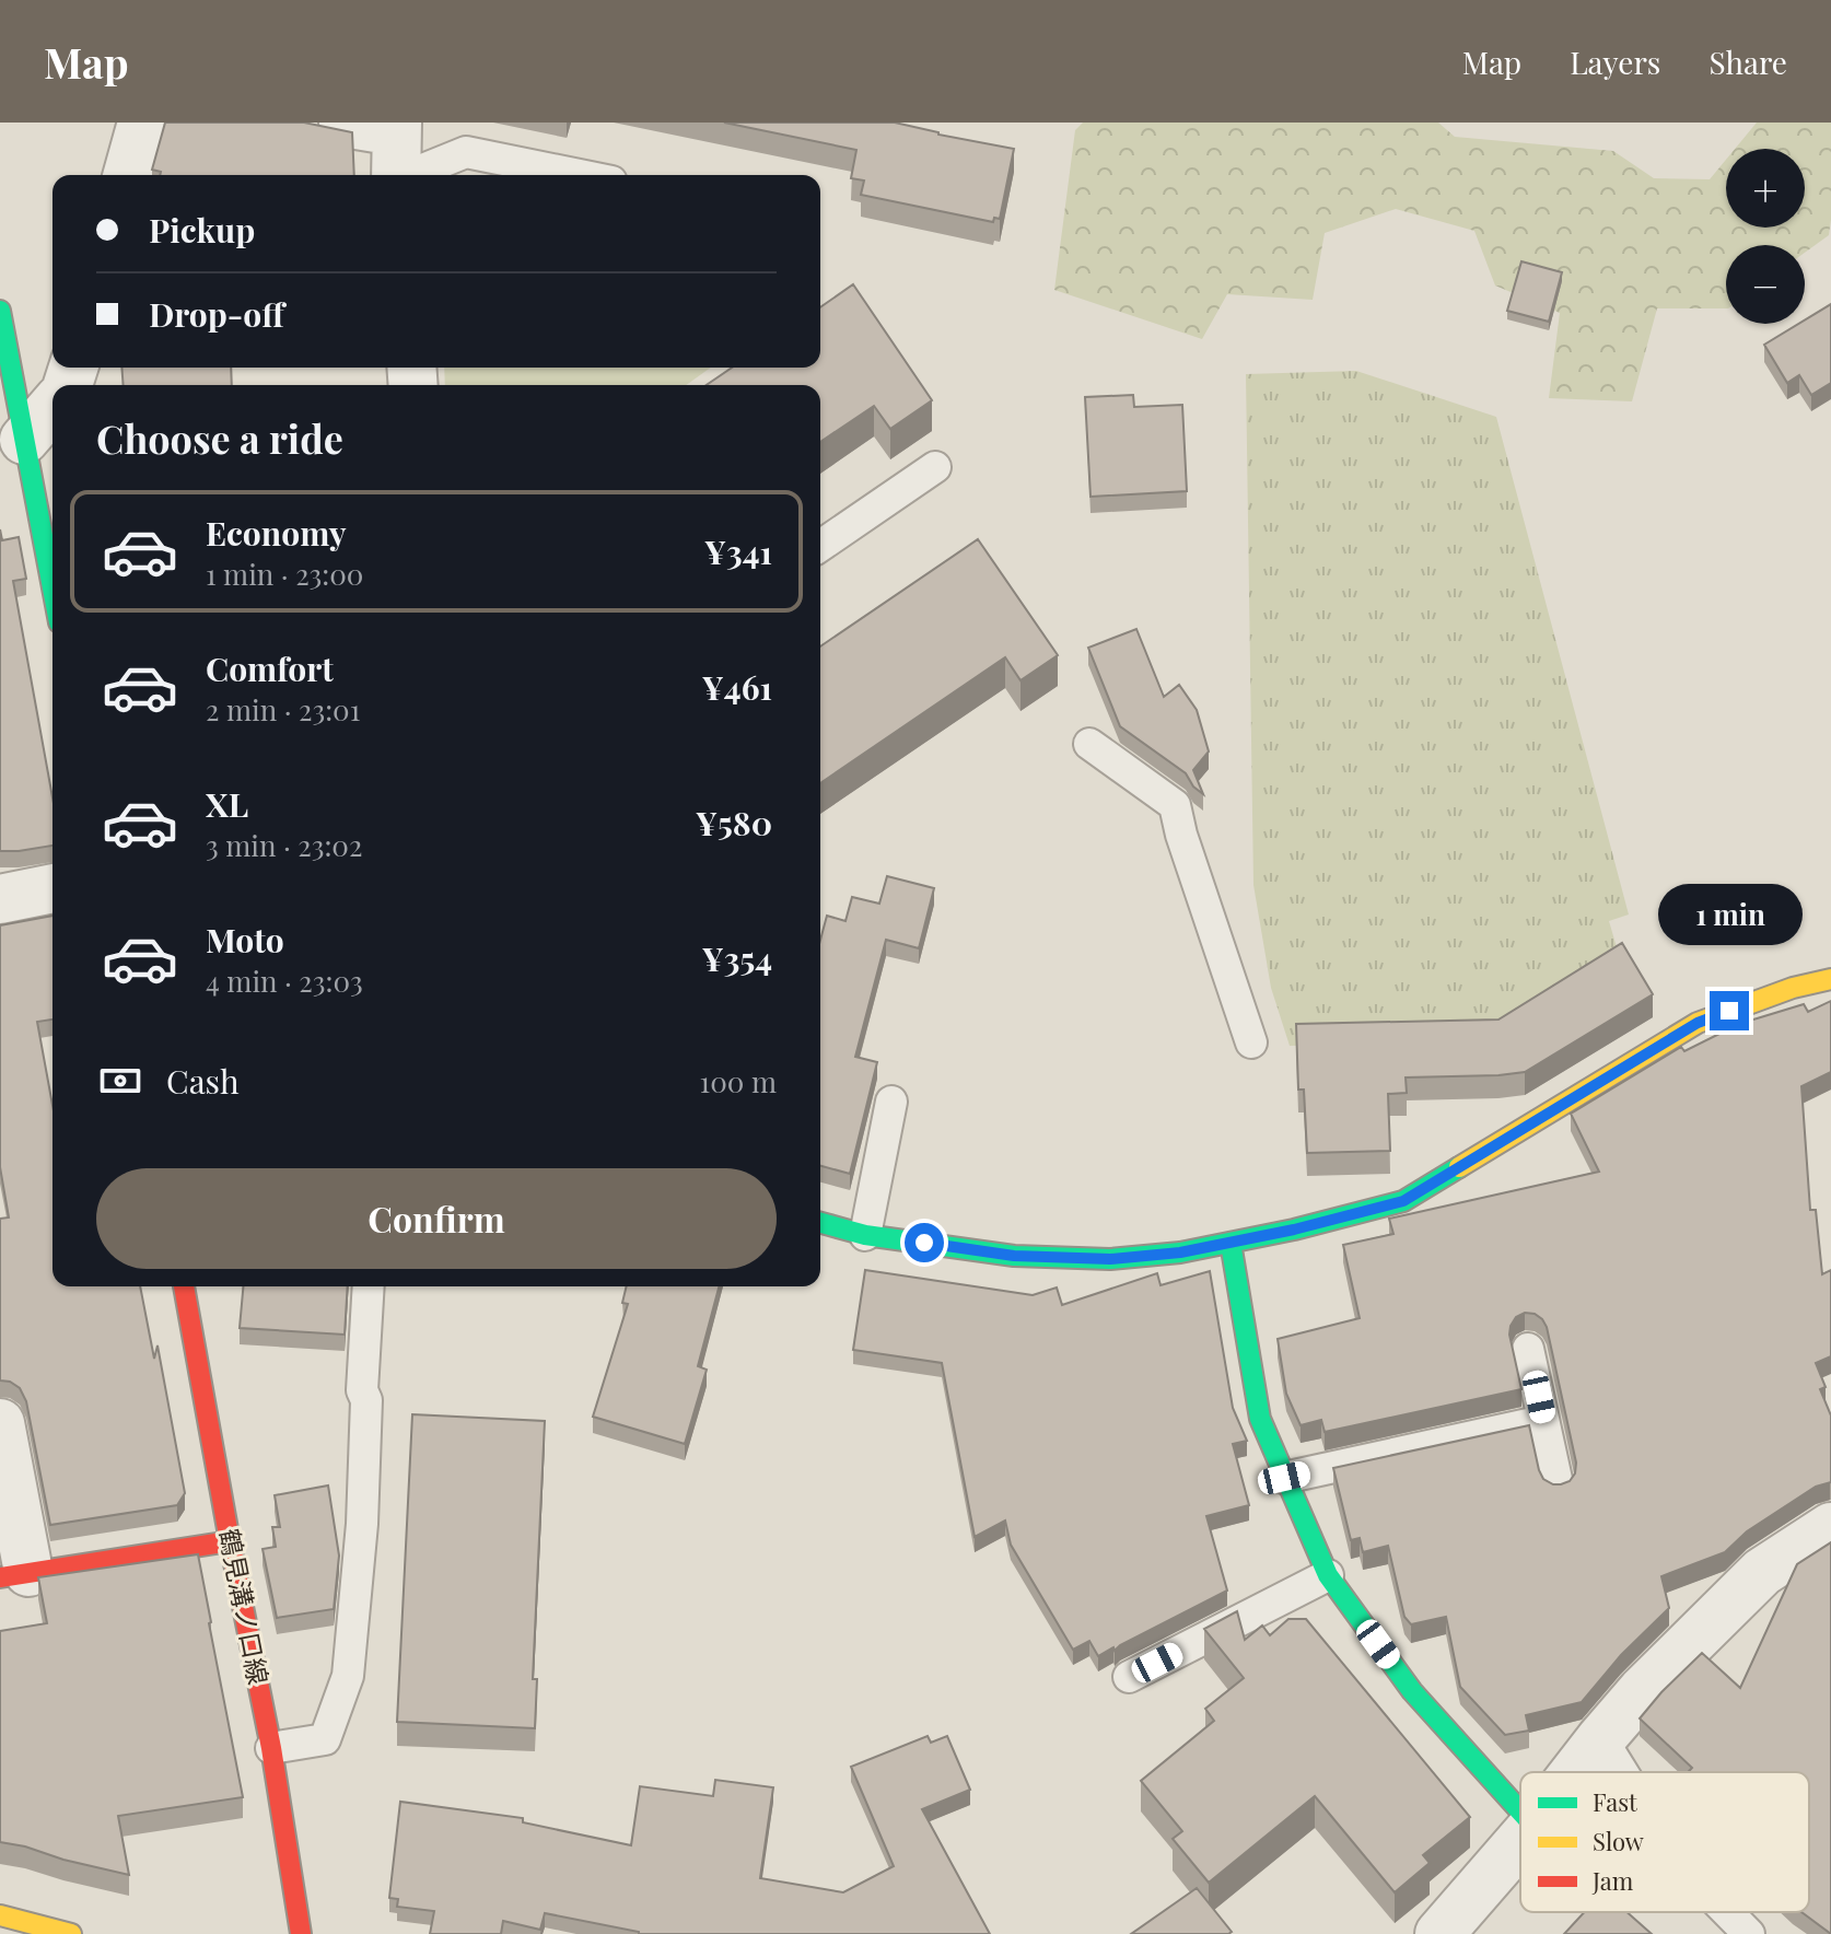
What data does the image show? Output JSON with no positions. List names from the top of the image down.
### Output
{
  "streets": {
    "street": ["鶴見溝ノ口線"]
  },
  "legend": ["Fast", "Slow", "Jam"],
  "page": {
    "header": "Map",
    "nav": ["Map", "Layers", "Share"],
    "map_buttons": ["+", "−"],
    "banner": ["Pickup", "Drop-off"],
    "heading": "Choose a ride",
    "list": [
      {
        "name": "Economy",
        "note": "1 min · 23:00",
        "value": "¥341"
      },
      {
        "name": "Comfort",
        "note": "2 min · 23:01",
        "value": "¥461"
      },
      {
        "name": "XL",
        "note": "3 min · 23:02",
        "value": "¥580"
      },
      {
        "name": "Moto",
        "note": "4 min · 23:03",
        "value": "¥354"
      }
    ],
    "bubble": "1 min",
    "pay": ["Cash", "100 m"],
    "buttons": "Confirm"
  }
}
